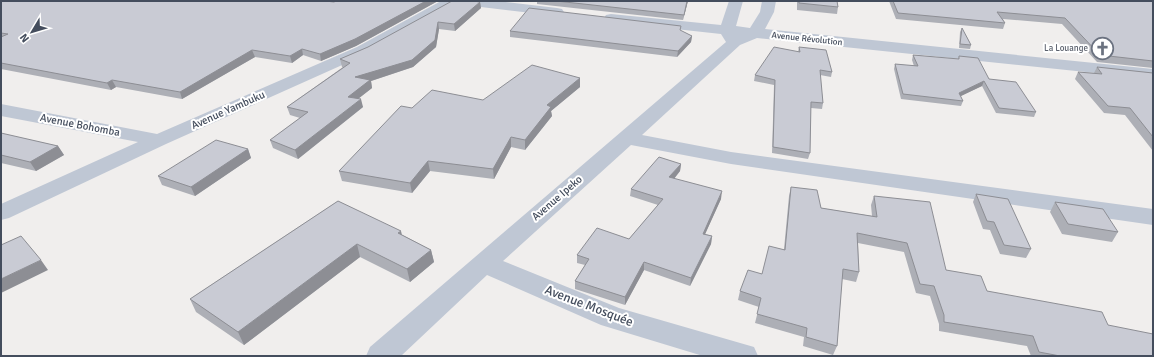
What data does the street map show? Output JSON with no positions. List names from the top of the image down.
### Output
{
  "streets": {
    "street": [
      "Avenue Révolution",
      "Avenue Yambuku",
      "Avenue Bohomba",
      "Avenue Ipeko",
      "Avenue Mosquée"
    ]
  },
  "crossings": [
    ["Avenue Révolution", "Avenue Ipeko"],
    ["Avenue Yambuku", "Avenue Bohomba"],
    ["Avenue Ipeko", "Avenue Mosquée"]
  ],
  "places": {
    "church": ["La Louange"]
  },
  "north": "bottom left"
}
